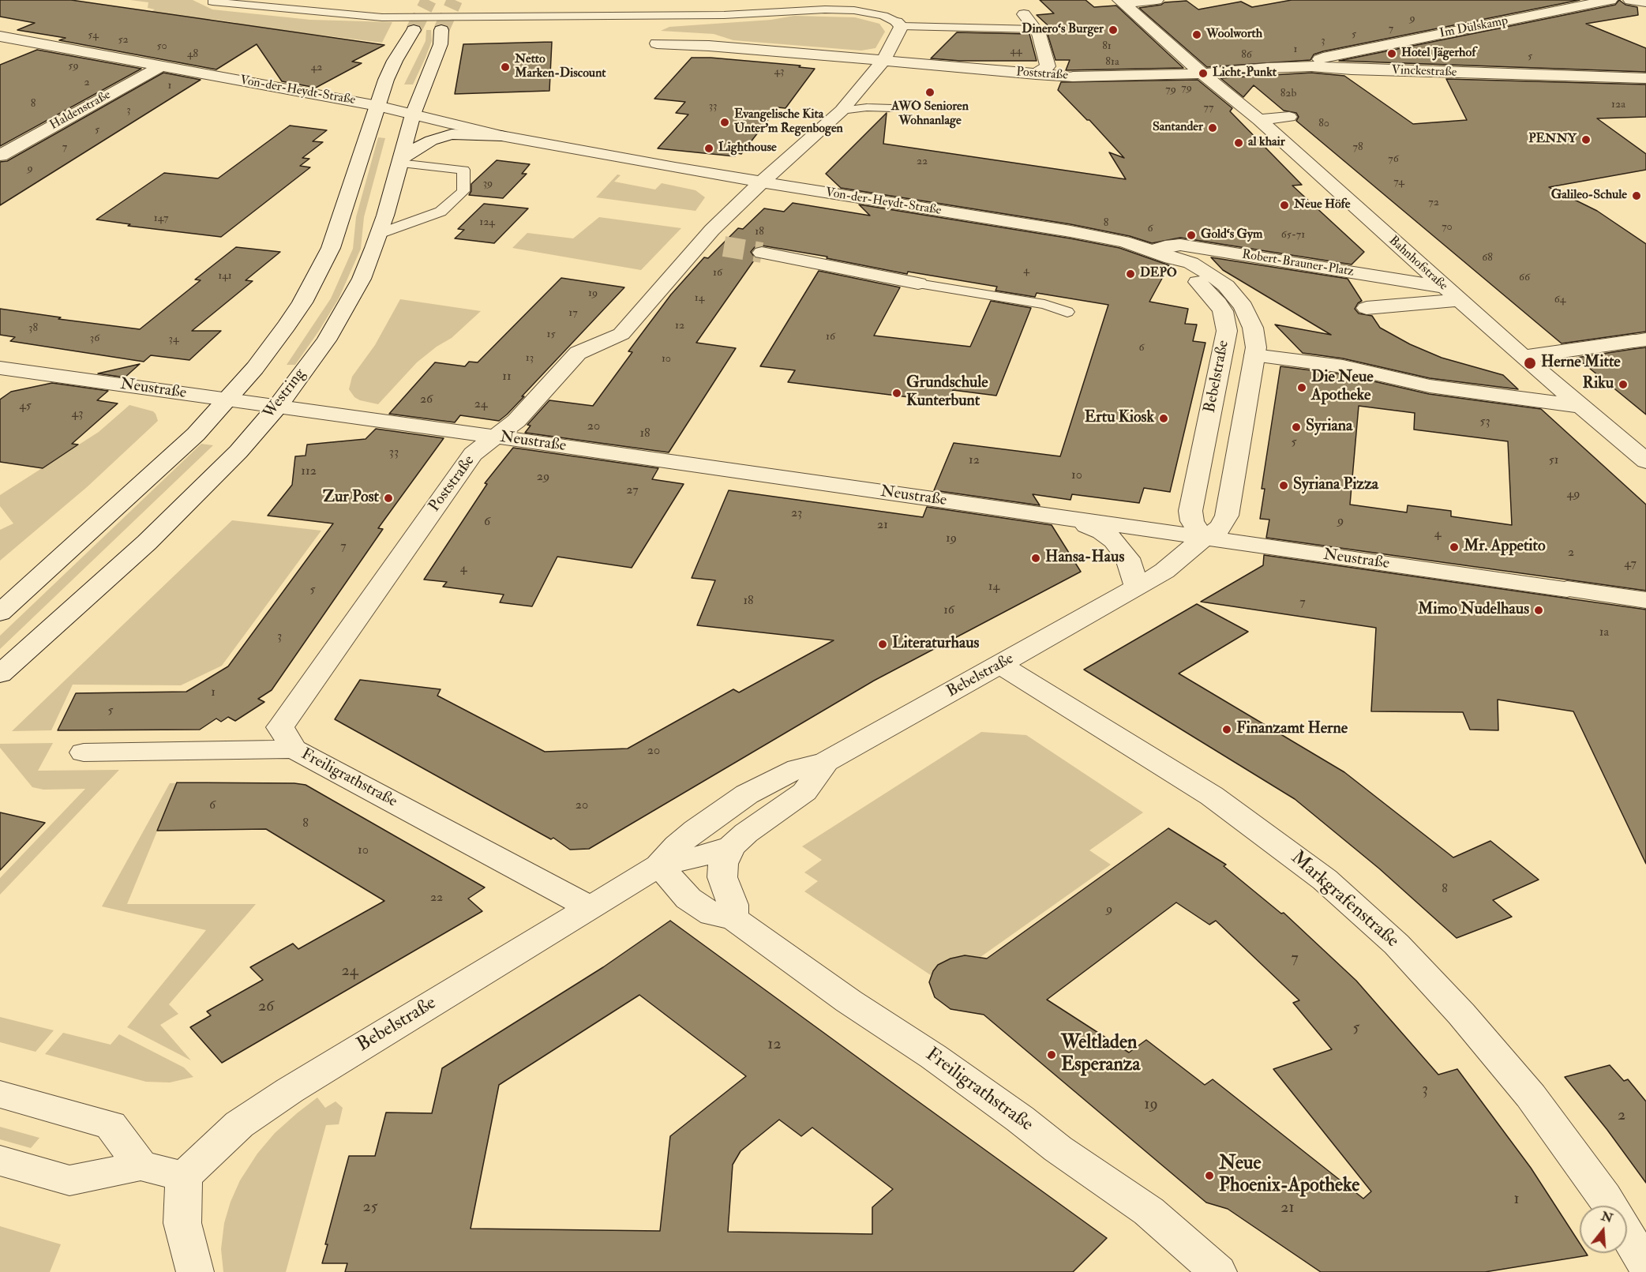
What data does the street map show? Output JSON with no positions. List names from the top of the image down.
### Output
{
  "streets": {
    "street": [
      "Im Dülskamp",
      "Vinckestraße",
      "Poststraße",
      "Von-der-Heydt-Straße",
      "Haldenstraße",
      "Robert-Brauner-Platz",
      "Bahnhofstraße",
      "Bebelstraße",
      "Neustraße",
      "Westring",
      "Freiligrathstraße",
      "Markgrafenstraße"
    ]
  },
  "crossings": [
    ["Im Dülskamp", "Vinckestraße"],
    ["Vinckestraße", "Poststraße"],
    ["Vinckestraße", "Bahnhofstraße"],
    ["Poststraße", "Von-der-Heydt-Straße"],
    ["Poststraße", "Bahnhofstraße"],
    ["Poststraße", "Neustraße"],
    ["Poststraße", "Freiligrathstraße"],
    ["Von-der-Heydt-Straße", "Haldenstraße"],
    ["Von-der-Heydt-Straße", "Robert-Brauner-Platz"],
    ["Von-der-Heydt-Straße", "Bebelstraße"],
    ["Von-der-Heydt-Straße", "Westring"],
    ["Robert-Brauner-Platz", "Bahnhofstraße"],
    ["Bebelstraße", "Neustraße"],
    ["Bebelstraße", "Freiligrathstraße"],
    ["Bebelstraße", "Markgrafenstraße"],
    ["Neustraße", "Westring"]
  ],
  "places": [
    "Dinero‘s Burger",
    "Woolworth",
    "Hotel Jägerhof",
    "Netto Marken-Discount",
    "Licht-Punkt",
    "AWO Senioren Wohnanlage",
    "Evangelische Kita Unter'm Regenbogen",
    "Santander",
    "PENNY",
    "al khair",
    "Lighthouse",
    "Galileo-Schule",
    "Neue Höfe",
    "Gold‘s Gym",
    "DEPO",
    "Herne Mitte",
    "Riku",
    "Die Neue Apotheke",
    "Grundschule Kunterbunt",
    "Ertu Kiosk",
    "Syriana",
    "Syriana Pizza",
    "Zur Post",
    "Mr. Appetito",
    "Hansa-Haus",
    "Mimo Nudelhaus",
    "Literaturhaus",
    "Finanzamt Herne",
    "Weltladen Esperanza",
    "Neue Phoenix-Apotheke"
  ],
  "house_numbers": [
    "9",
    "7",
    "5",
    "54",
    "52",
    "3",
    "50",
    "81",
    "1",
    "44",
    "48",
    "86",
    "5",
    "81a",
    "59",
    "42",
    "43",
    "2",
    "1",
    "79",
    "79",
    "82b",
    "8",
    "12a",
    "33",
    "77",
    "3",
    "80",
    "5",
    "7",
    "78",
    "76",
    "22",
    "9",
    "74",
    "39",
    "72",
    "147",
    "124",
    "8",
    "70",
    "6",
    "18",
    "65-71",
    "68",
    "4",
    "16",
    "141",
    "66",
    "19",
    "14",
    "64",
    "17",
    "12",
    "38",
    "15",
    "16",
    "36",
    "34",
    "6",
    "13",
    "10",
    "11",
    "26",
    "24",
    "45",
    "43",
    "53",
    "20",
    "18",
    "5",
    "33",
    "12",
    "51",
    "112",
    "10",
    "29",
    "27",
    "49",
    "23",
    "9",
    "6",
    "21",
    "4",
    "19",
    "7",
    "2",
    "47",
    "4",
    "14",
    "5",
    "18",
    "7",
    "16",
    "1a",
    "3",
    "1",
    "5",
    "20",
    "6",
    "20",
    "8",
    "10",
    "8",
    "22",
    "9",
    "7",
    "24",
    "26",
    "5",
    "12",
    "3",
    "19",
    "2",
    "1",
    "25",
    "21"
  ],
  "north": "top"
}
